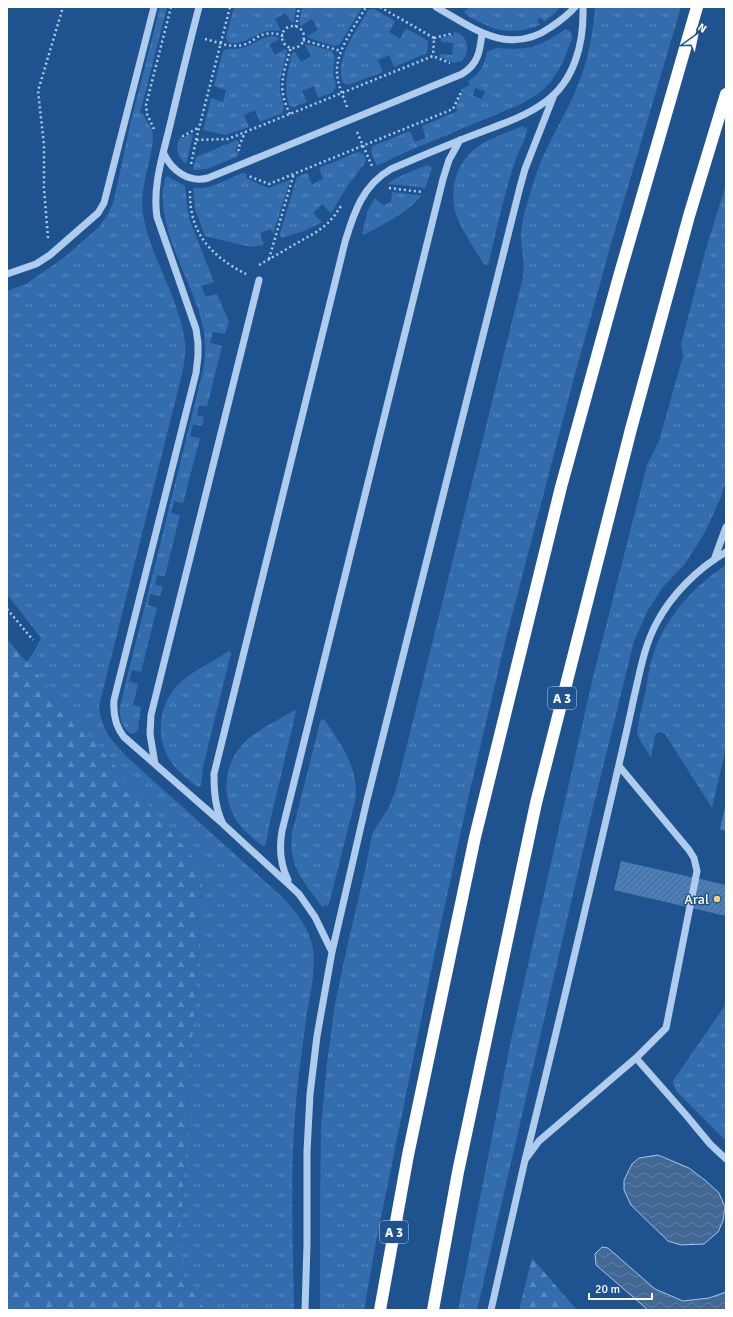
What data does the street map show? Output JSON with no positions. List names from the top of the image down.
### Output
{
  "streets": {
    "highway": ["A 3"]
  },
  "places": ["Aral"],
  "scale_bar": "20 m",
  "north": "top right"
}
